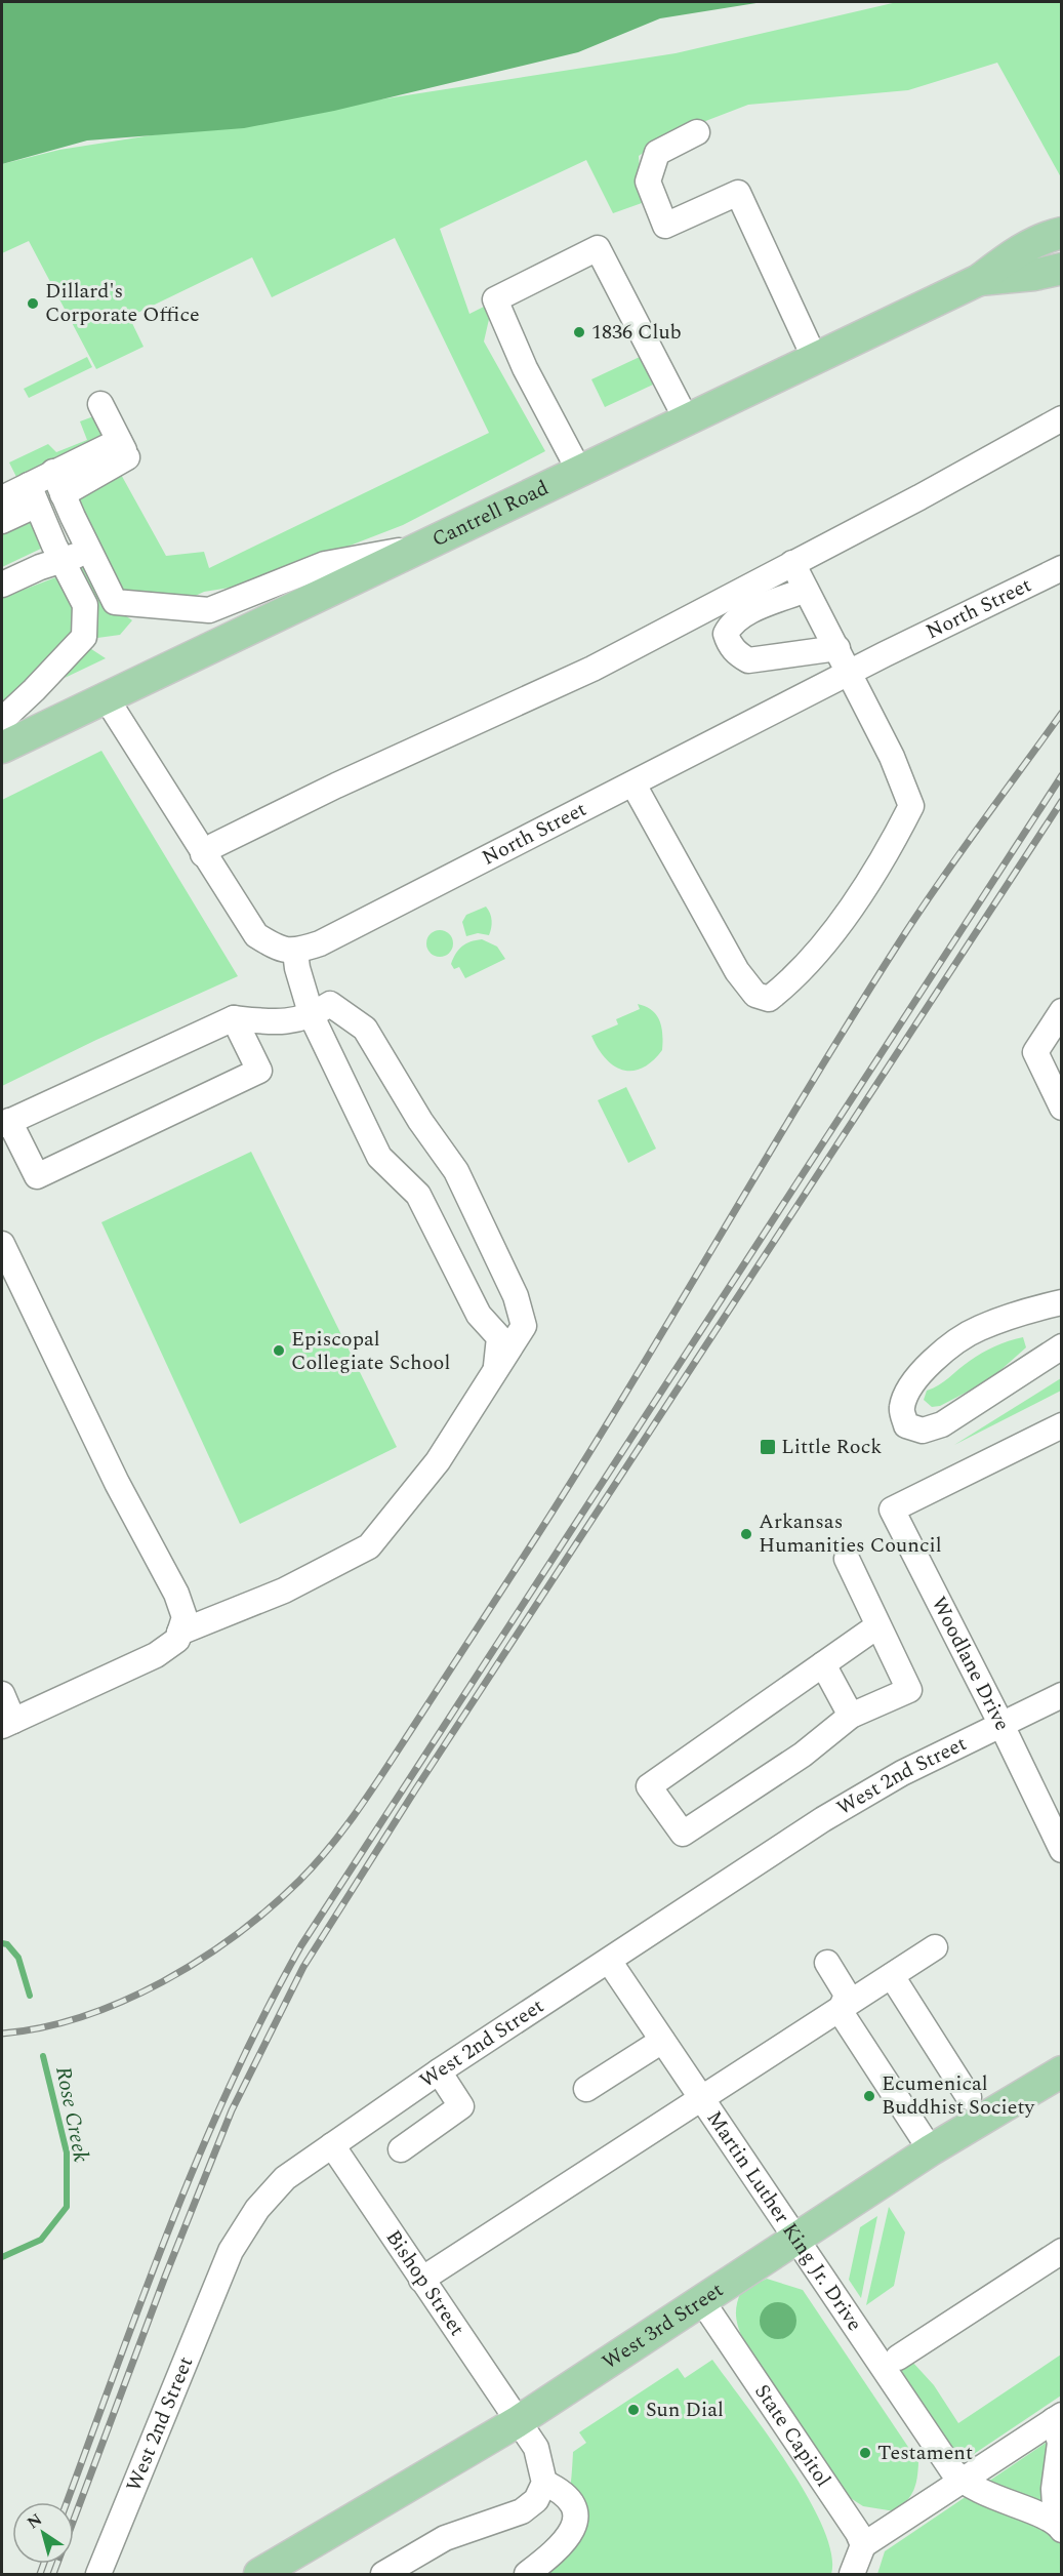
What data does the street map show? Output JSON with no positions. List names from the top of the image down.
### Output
{
  "streets": {
    "main road": ["Cantrell Road", "West 3rd Street"],
    "street": [
      "North Street",
      "Woodlane Drive",
      "West 2nd Street",
      "Martin Luther King Jr. Drive",
      "Bishop Street",
      "State Capitol"
    ]
  },
  "crossings": [
    ["Woodlane Drive", "West 2nd Street"],
    ["West 2nd Street", "Martin Luther King Jr. Drive"],
    ["West 2nd Street", "Bishop Street"],
    ["Martin Luther King Jr. Drive", "West 3rd Street"],
    ["Bishop Street", "West 3rd Street"],
    ["West 3rd Street", "State Capitol"]
  ],
  "water": ["Rose Creek"],
  "places": {
    "other": [
      "Dillard's Corporate Office",
      "1836 Club",
      "Episcopal Collegiate School",
      "Arkansas Humanities Council",
      "Ecumenical Buddhist Society",
      "Sun Dial",
      "Testament"
    ],
    "transit": ["Little Rock"]
  },
  "north": "top left"
}
